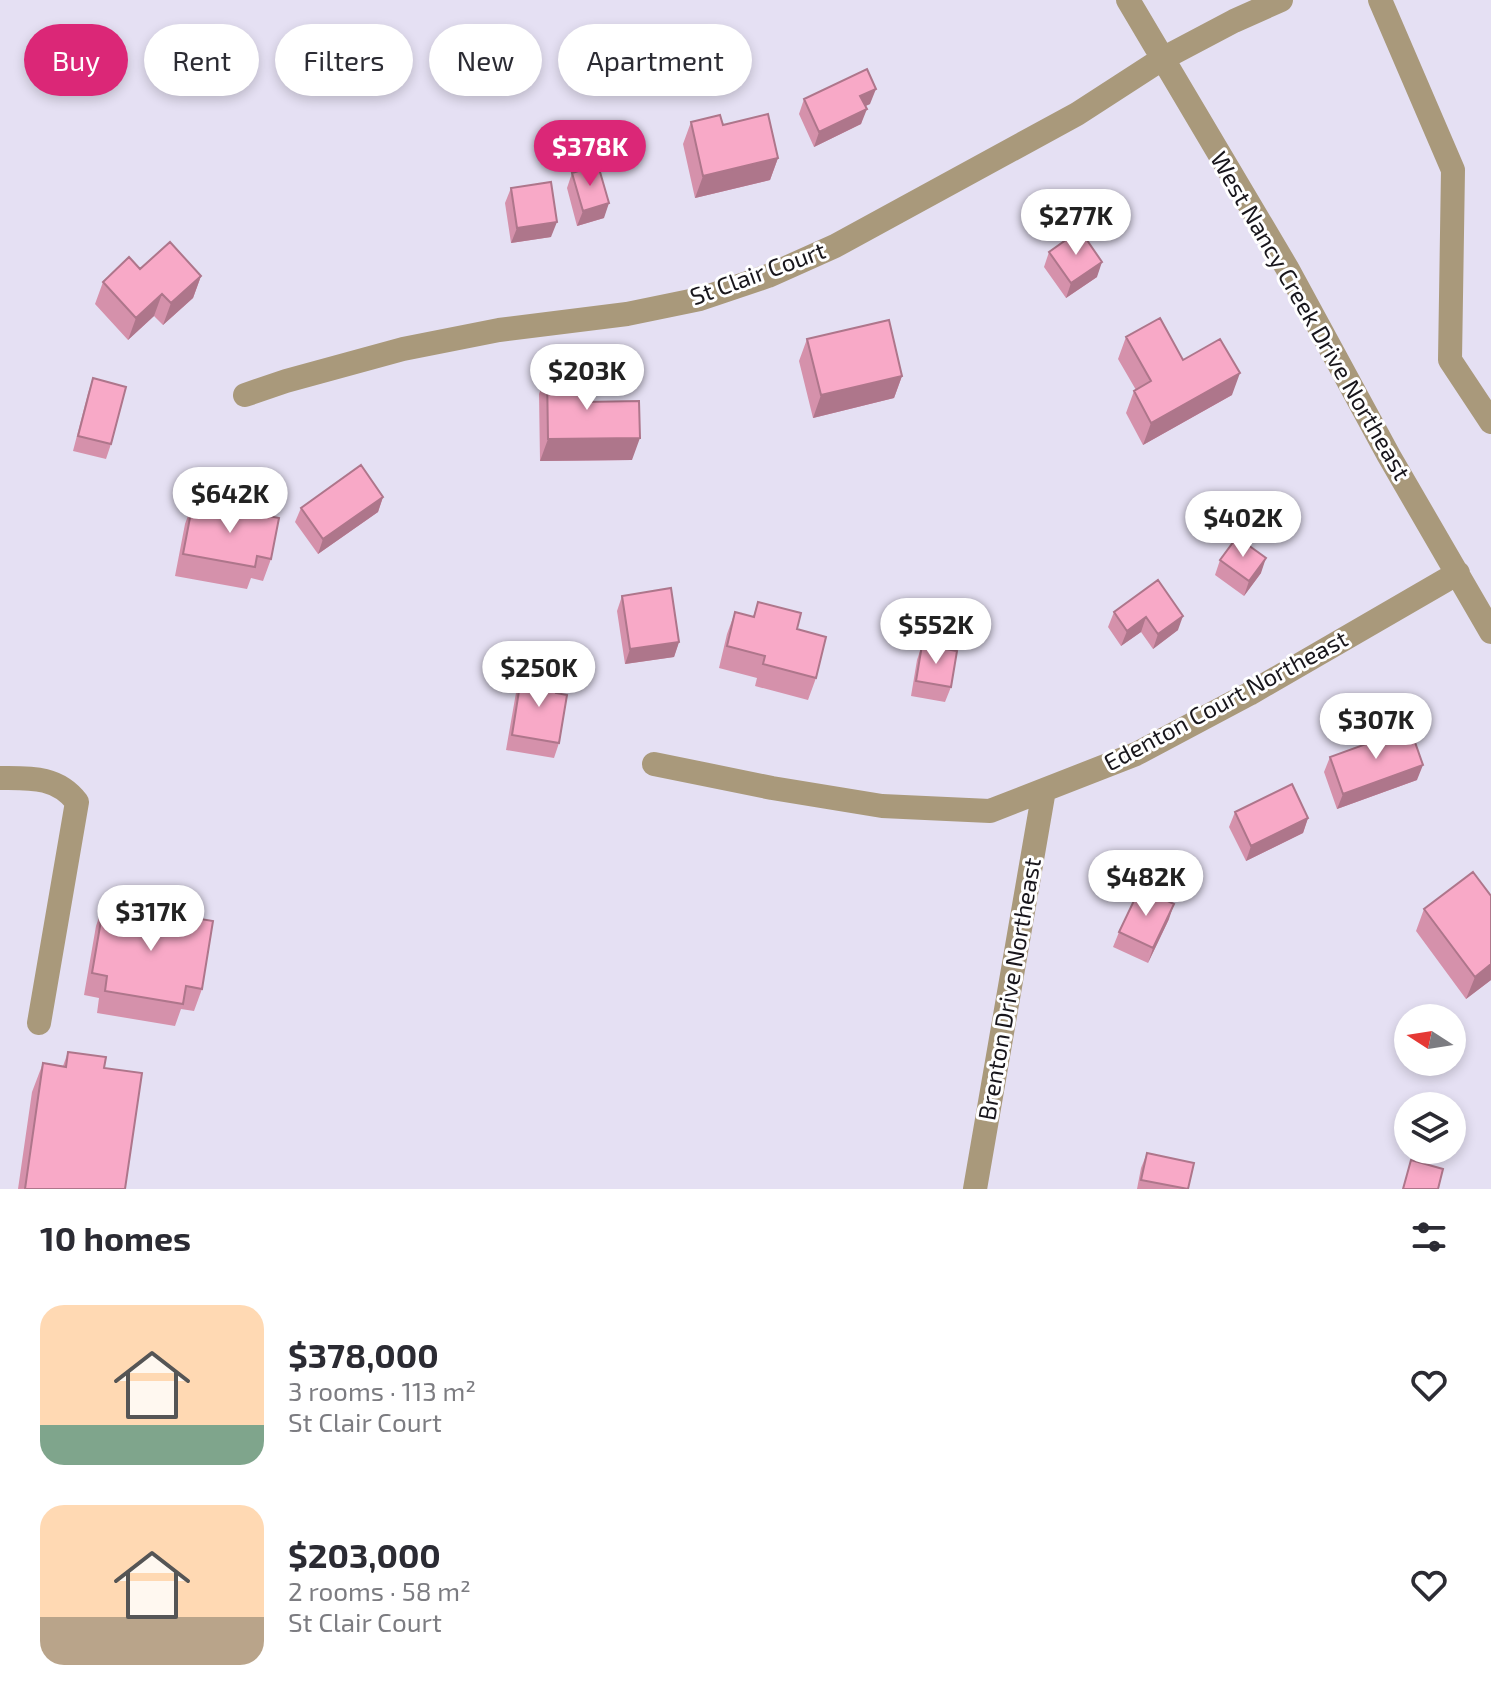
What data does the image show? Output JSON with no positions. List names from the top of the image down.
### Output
{
  "streets": {
    "street": [
      "St Clair Court",
      "West Nancy Creek Drive Northeast",
      "Edenton Court Northeast",
      "Brenton Drive Northeast"
    ]
  },
  "crossings": [
    ["St Clair Court", "West Nancy Creek Drive Northeast"],
    ["West Nancy Creek Drive Northeast", "Edenton Court Northeast"],
    ["Edenton Court Northeast", "Brenton Drive Northeast"]
  ],
  "north": "left",
  "page": {
    "chip": [
      "Buy",
      "Rent",
      "Filters",
      "New",
      "Apartment"
    ],
    "price": [
      "$378K",
      "$277K",
      "$203K",
      "$642K",
      "$402K",
      "$552K",
      "$250K",
      "$307K",
      "$482K",
      "$317K"
    ],
    "heading": "10 homes",
    "list": [
      {
        "name": "$378,000",
        "note": "3 rooms · 113 m² · St Clair Court"
      },
      {
        "name": "$203,000",
        "note": "2 rooms · 58 m² · St Clair Court"
      }
    ]
  }
}
